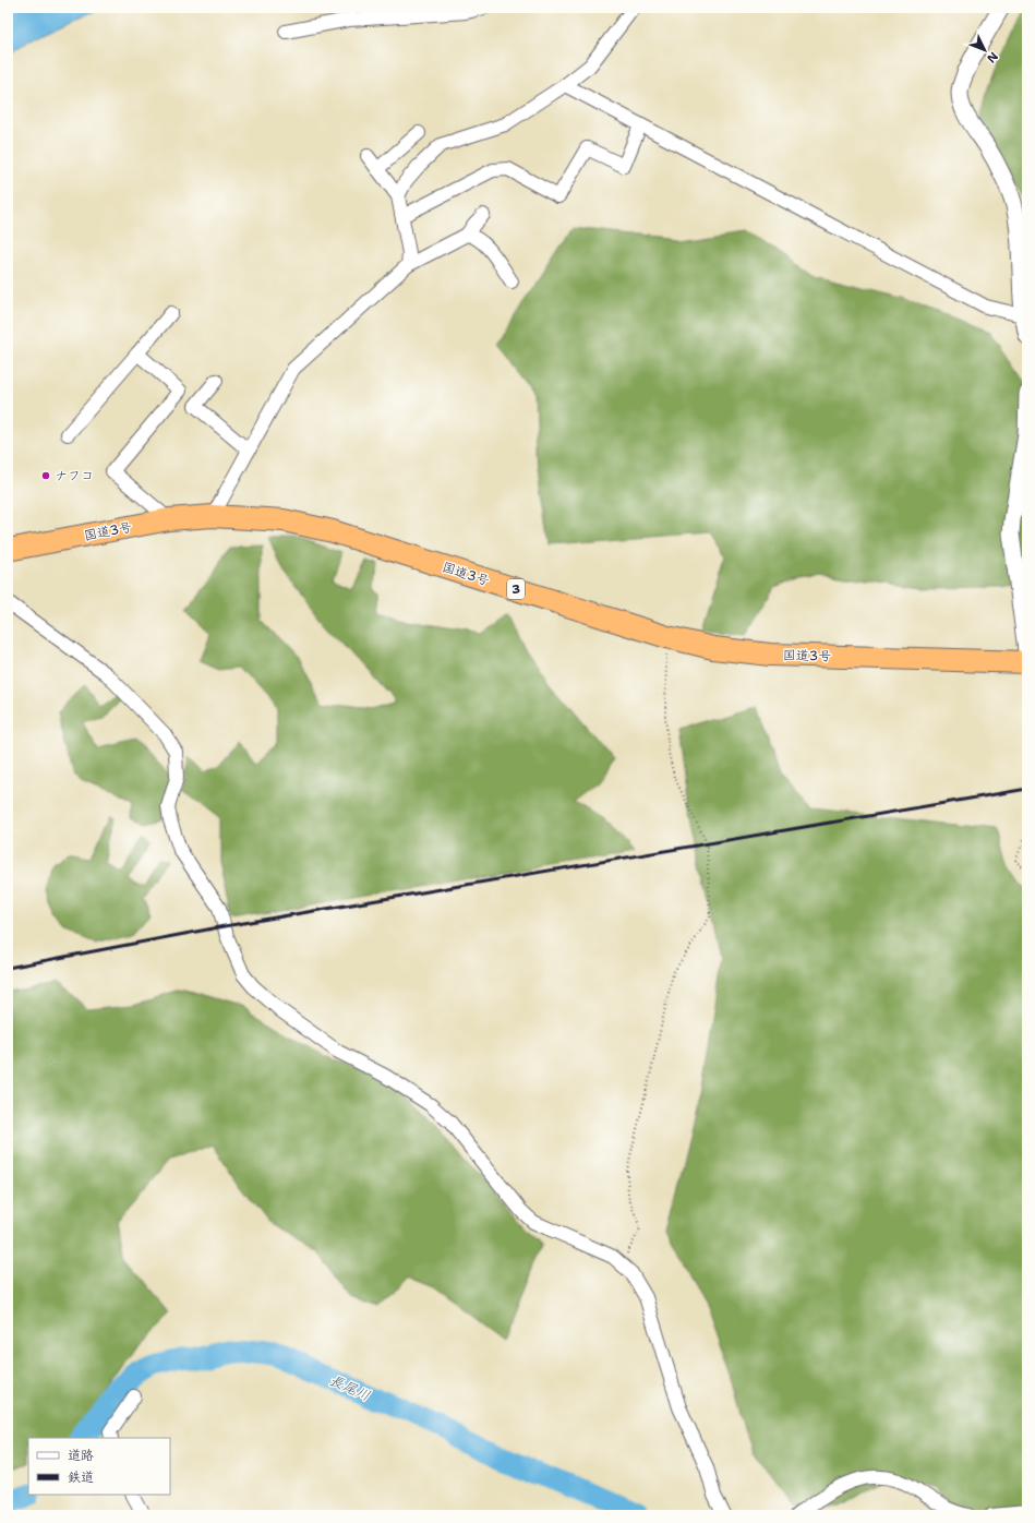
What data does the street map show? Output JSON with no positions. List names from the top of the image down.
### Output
{
  "streets": {
    "highway": ["国道3号", "3"]
  },
  "water": ["長尾川"],
  "places": ["ナフコ"],
  "legend": ["道路", "鉄道"],
  "north": "bottom right"
}
